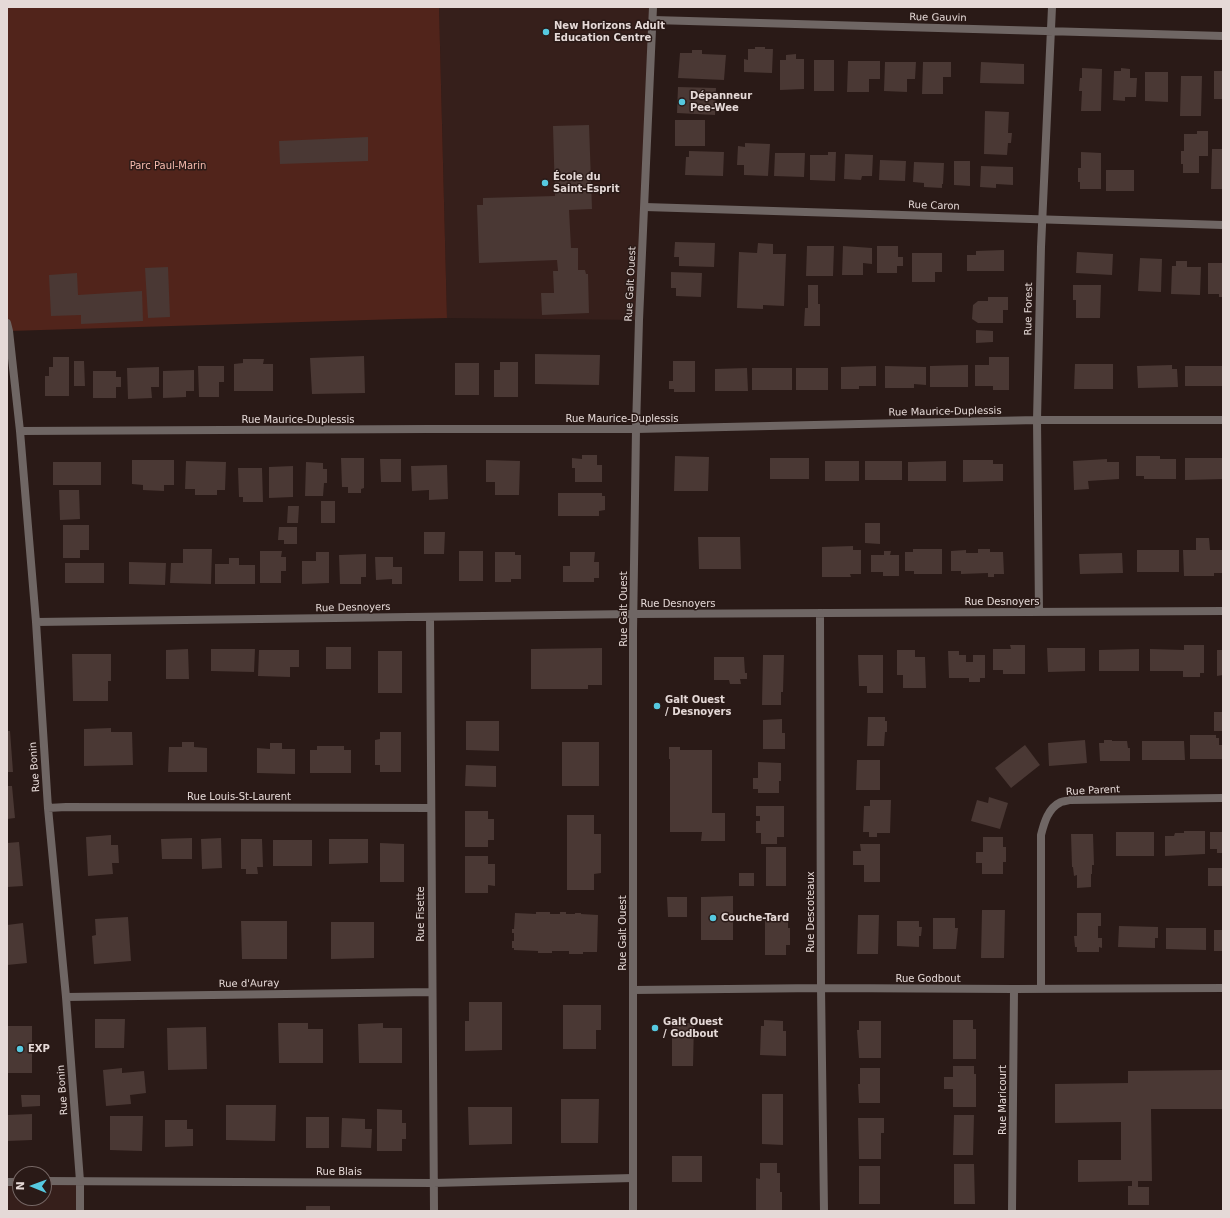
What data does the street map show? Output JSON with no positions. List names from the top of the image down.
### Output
{
  "streets": {
    "street": [
      "Rue Gauvin",
      "Rue Caron",
      "Rue Galt Ouest",
      "Rue Forest",
      "Rue Maurice-Duplessis",
      "Rue Desnoyers",
      "Rue Bonin",
      "Rue Parent",
      "Rue Louis-St-Laurent",
      "Rue Descoteaux",
      "Rue Fisette",
      "Rue Godbout",
      "Rue d'Auray",
      "Rue Maricourt",
      "Rue Blais"
    ]
  },
  "crossings": [
    ["Rue Gauvin", "Rue Galt Ouest"],
    ["Rue Gauvin", "Rue Forest"],
    ["Rue Caron", "Rue Galt Ouest"],
    ["Rue Caron", "Rue Forest"],
    ["Rue Galt Ouest", "Rue Maurice-Duplessis"],
    ["Rue Galt Ouest", "Rue Desnoyers"],
    ["Rue Galt Ouest", "Rue Godbout"],
    ["Rue Galt Ouest", "Rue Blais"],
    ["Rue Forest", "Rue Maurice-Duplessis"],
    ["Rue Forest", "Rue Desnoyers"],
    ["Rue Maurice-Duplessis", "Rue Bonin"],
    ["Rue Desnoyers", "Rue Bonin"],
    ["Rue Desnoyers", "Rue Descoteaux"],
    ["Rue Desnoyers", "Rue Fisette"],
    ["Rue Bonin", "Rue Louis-St-Laurent"],
    ["Rue Bonin", "Rue d'Auray"],
    ["Rue Bonin", "Rue Blais"],
    ["Rue Parent", "Rue Godbout"],
    ["Rue Louis-St-Laurent", "Rue Fisette"],
    ["Rue Descoteaux", "Rue Godbout"],
    ["Rue Fisette", "Rue d'Auray"],
    ["Rue Fisette", "Rue Blais"],
    ["Rue Godbout", "Rue Maricourt"]
  ],
  "parks": ["Parc Paul-Marin"],
  "places": [
    "New Horizons Adult Education Centre",
    "Dépanneur Pee-Wee",
    "École du Saint-Esprit",
    "Galt Ouest / Desnoyers",
    "Couche-Tard",
    "Galt Ouest / Godbout",
    "EXP"
  ],
  "north": "left"
}
